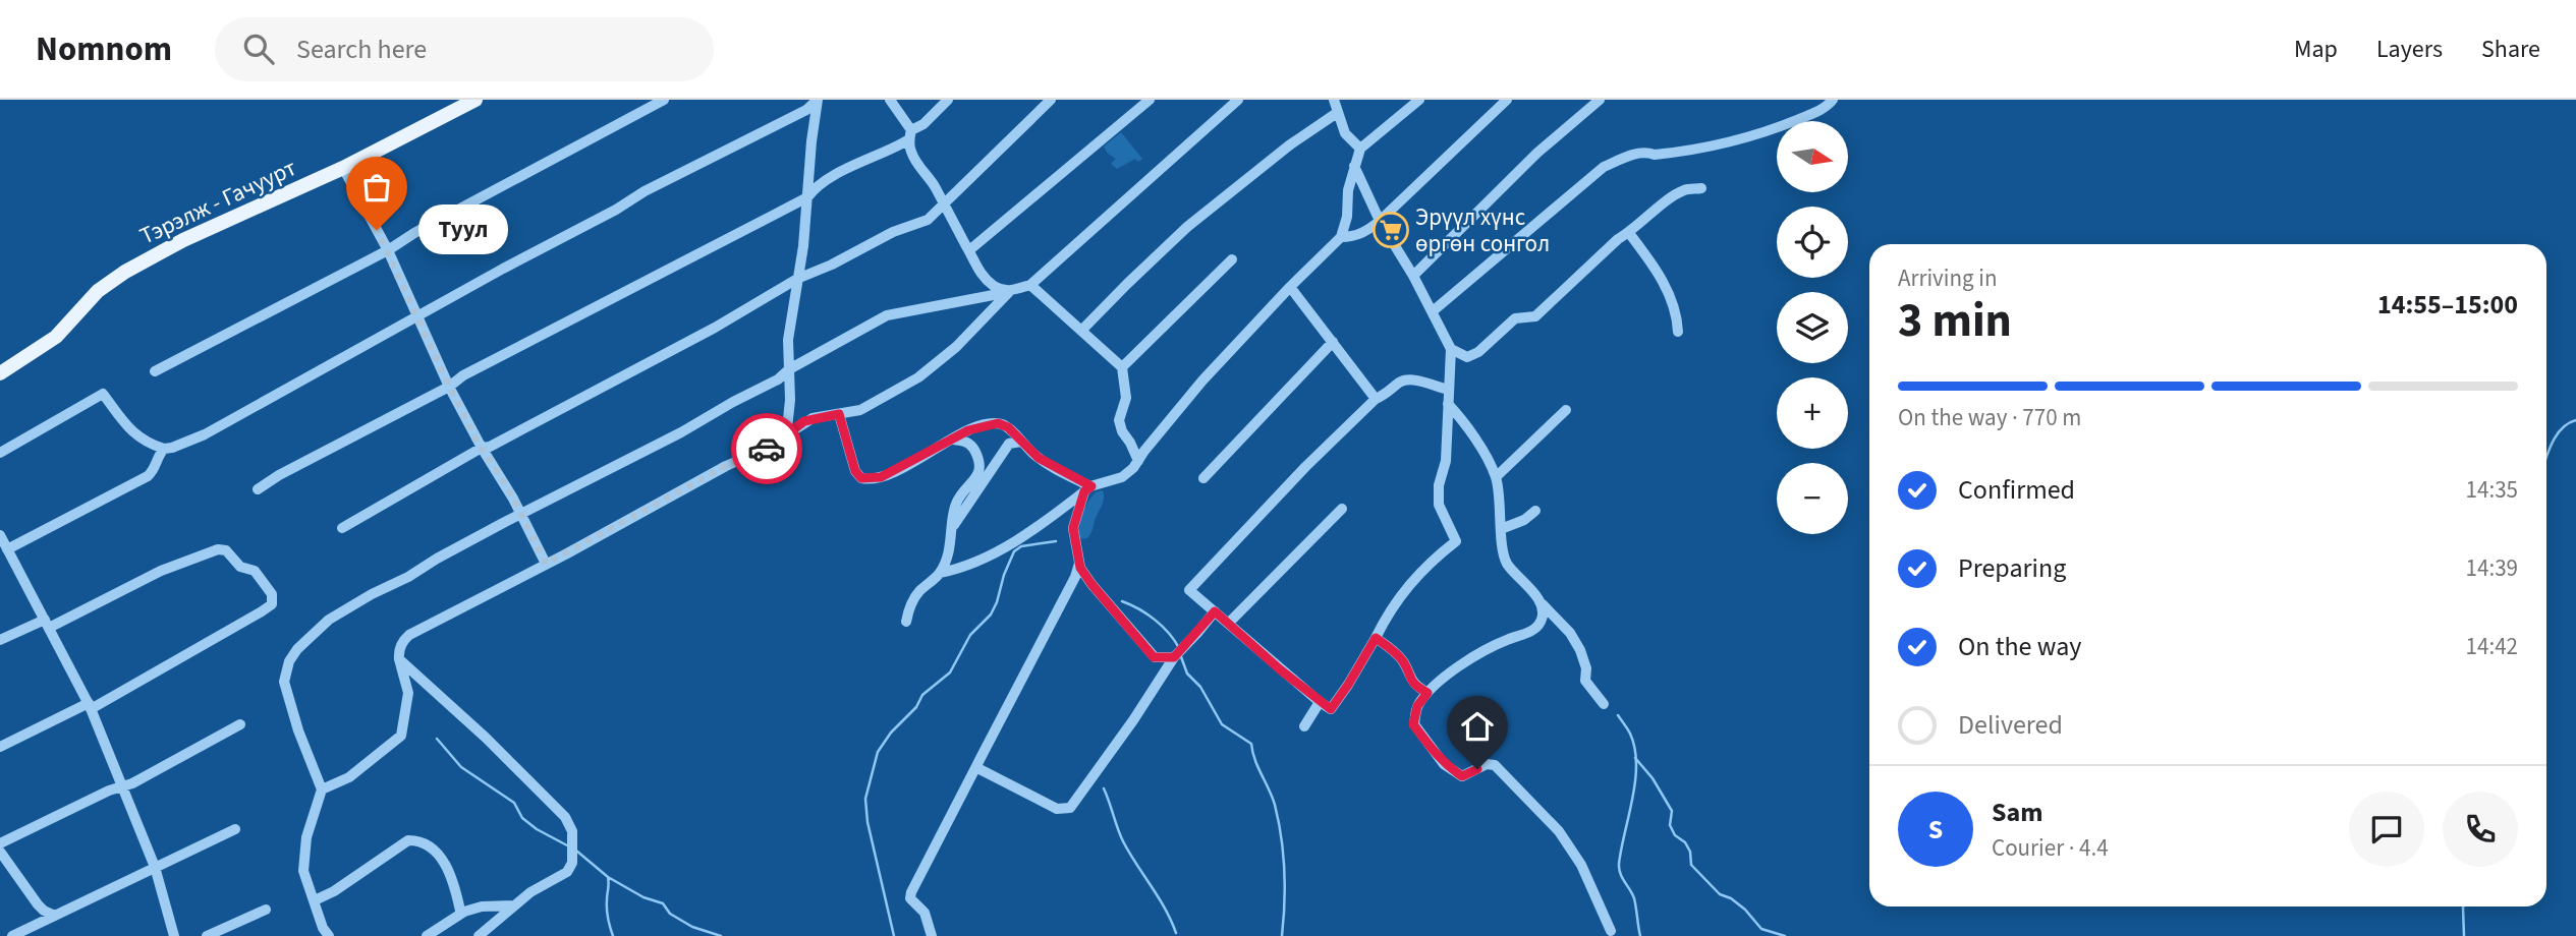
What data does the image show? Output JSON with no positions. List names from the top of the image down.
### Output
{
  "streets": {
    "main road": ["Тэрэлж - Гачуурт"]
  },
  "places": {
    "other": ["Туул"],
    "supermarket": ["Эрүүл хүнс өргөн сонгол"]
  },
  "north": "right",
  "page": {
    "header": "Nomnom",
    "search": "Search here",
    "nav": ["Map", "Layers", "Share"],
    "map_buttons": ["+", "−"],
    "bubble": "Туул",
    "heading": ["3 min", "Arriving in", "14:55–15:00"],
    "panel": ["Sam", "Courier · 4.4"],
    "bar": "On the way · 770 m",
    "list": [
      ["Confirmed", "14:35"],
      ["Preparing", "14:39"],
      ["On the way", "14:42"],
      "Delivered"
    ],
    "round": "S"
  }
}
